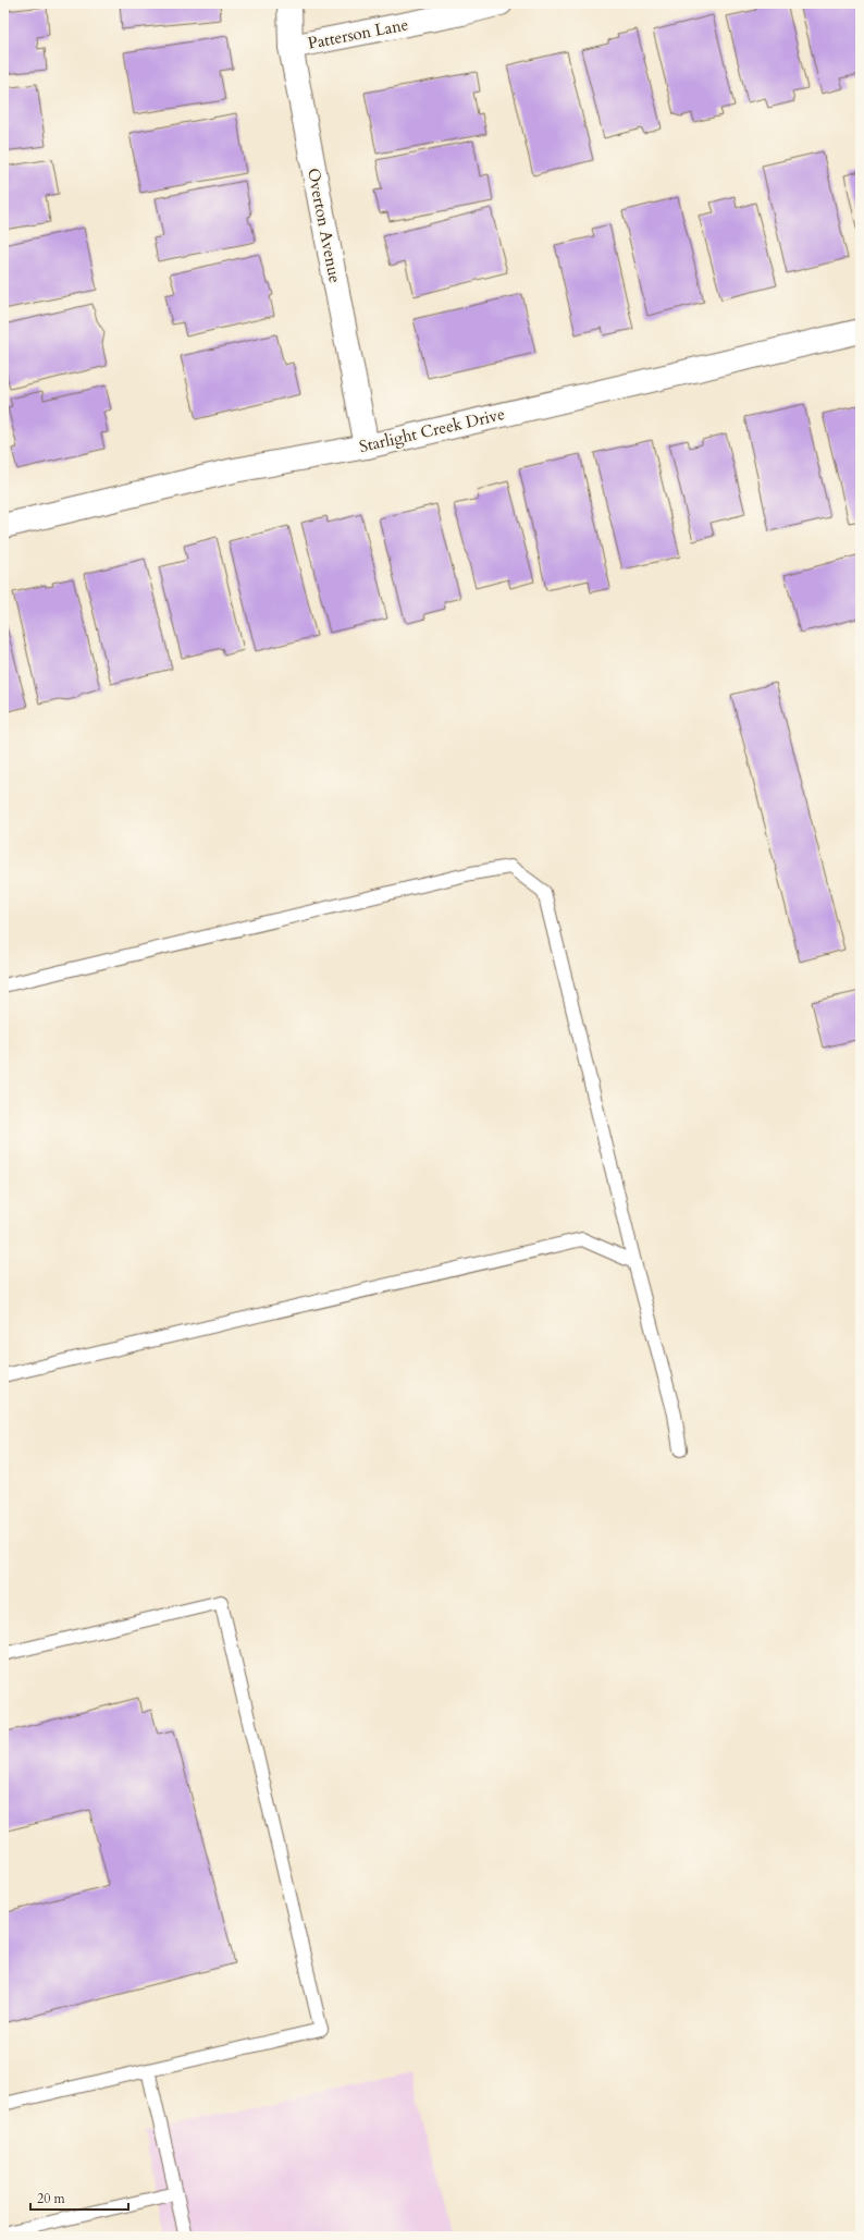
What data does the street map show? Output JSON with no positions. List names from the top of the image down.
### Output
{
  "streets": {
    "street": ["Patterson Lane", "Overton Avenue", "Starlight Creek Drive"]
  },
  "crossings": [
    ["Patterson Lane", "Overton Avenue"],
    ["Overton Avenue", "Starlight Creek Drive"]
  ],
  "scale_bar": "20 m"
}
